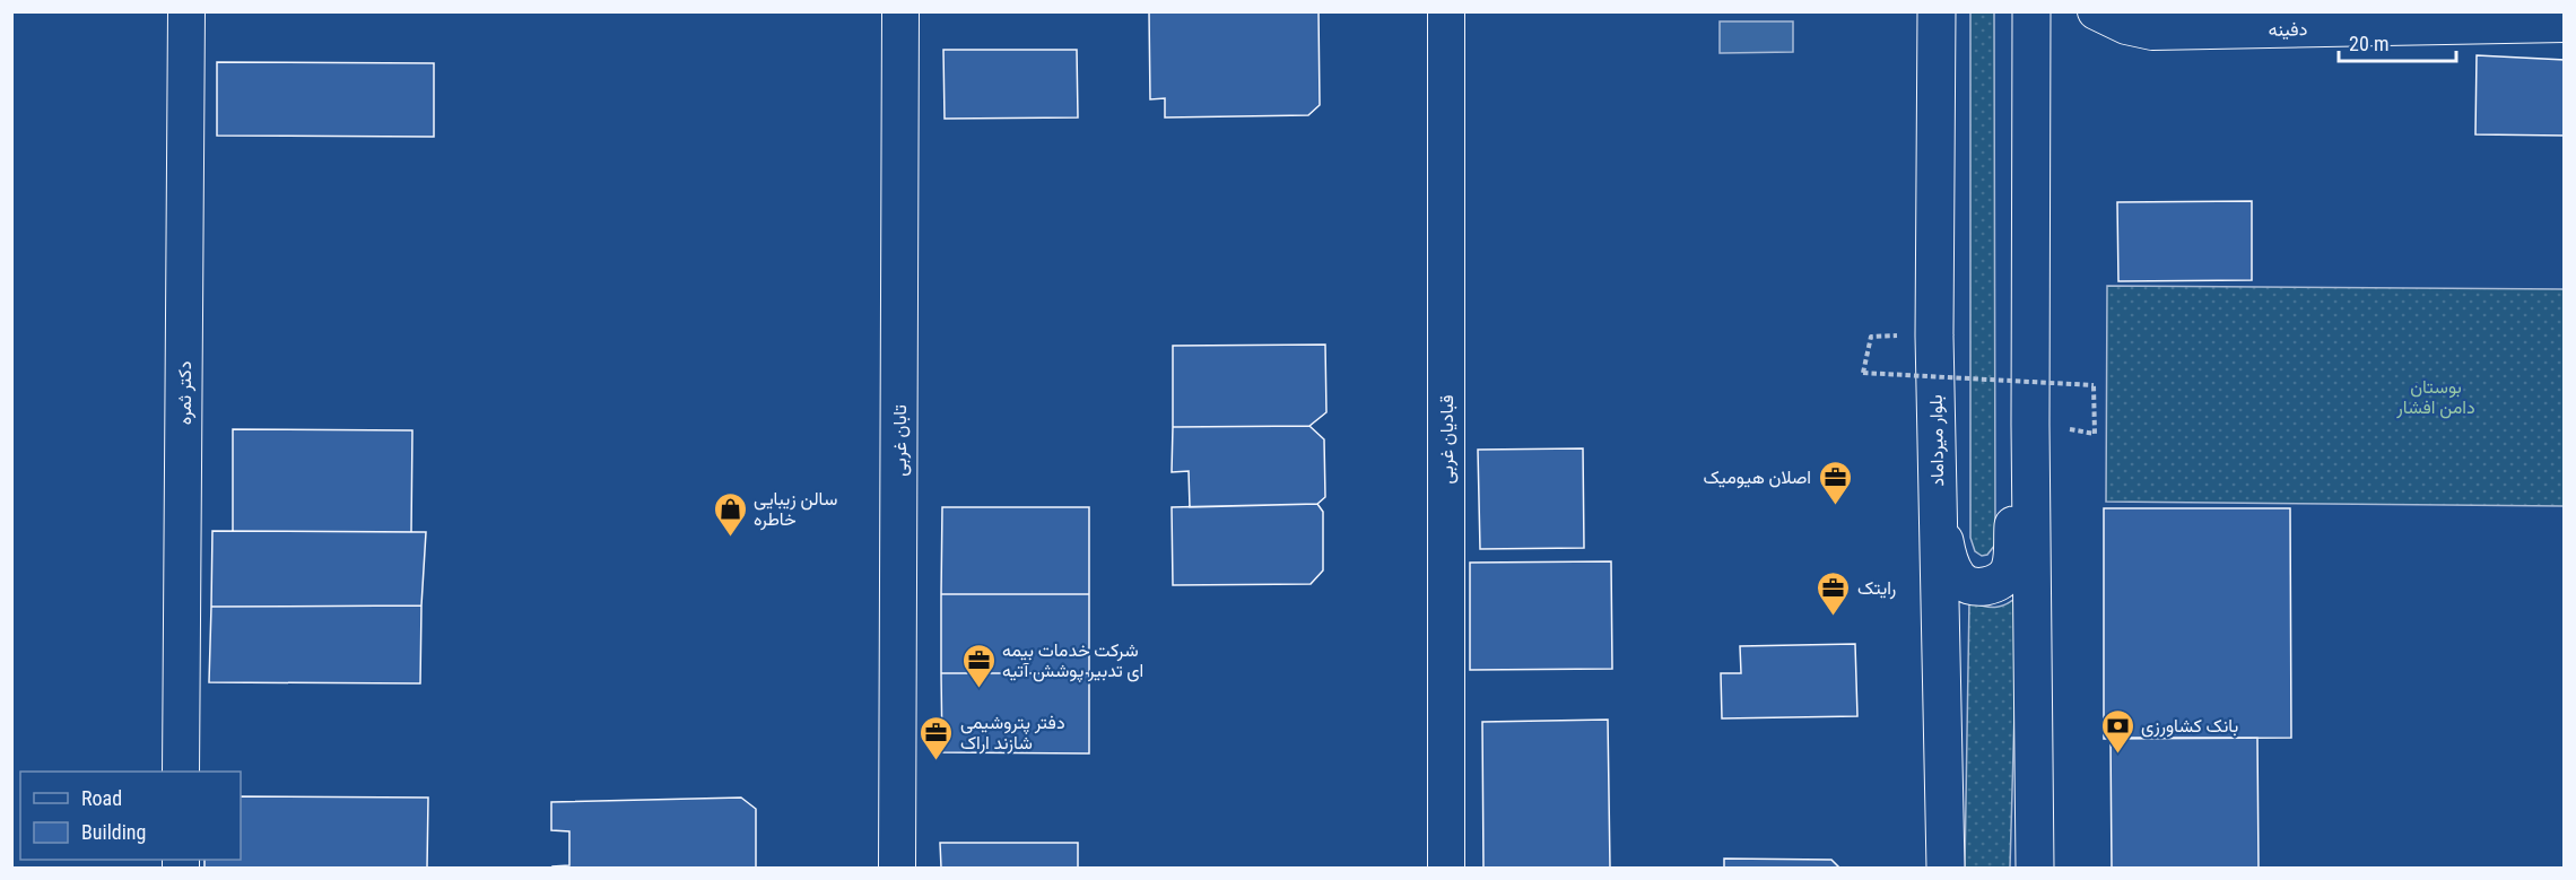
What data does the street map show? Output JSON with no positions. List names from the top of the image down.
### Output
{
  "streets": {
    "main road": ["بلوار میرداماد"],
    "street": [
      "دفینه",
      "دکتر ثمره",
      "قبادیان غربی",
      "تابان غربی"
    ]
  },
  "parks": ["بوستان دامن افشار"],
  "places": {
    "office": [
      "اصلان هیومیک",
      "رایتک",
      "شرکت خدمات بیمه ای تدبیر پوشش آتیه",
      "دفتر پتروشیمی شازند اراک"
    ],
    "shop": ["سالن زیبایی خاطره"],
    "bank": ["بانک کشاورزی"]
  },
  "legend": ["Road", "Building"],
  "scale_bar": "20 m"
}
